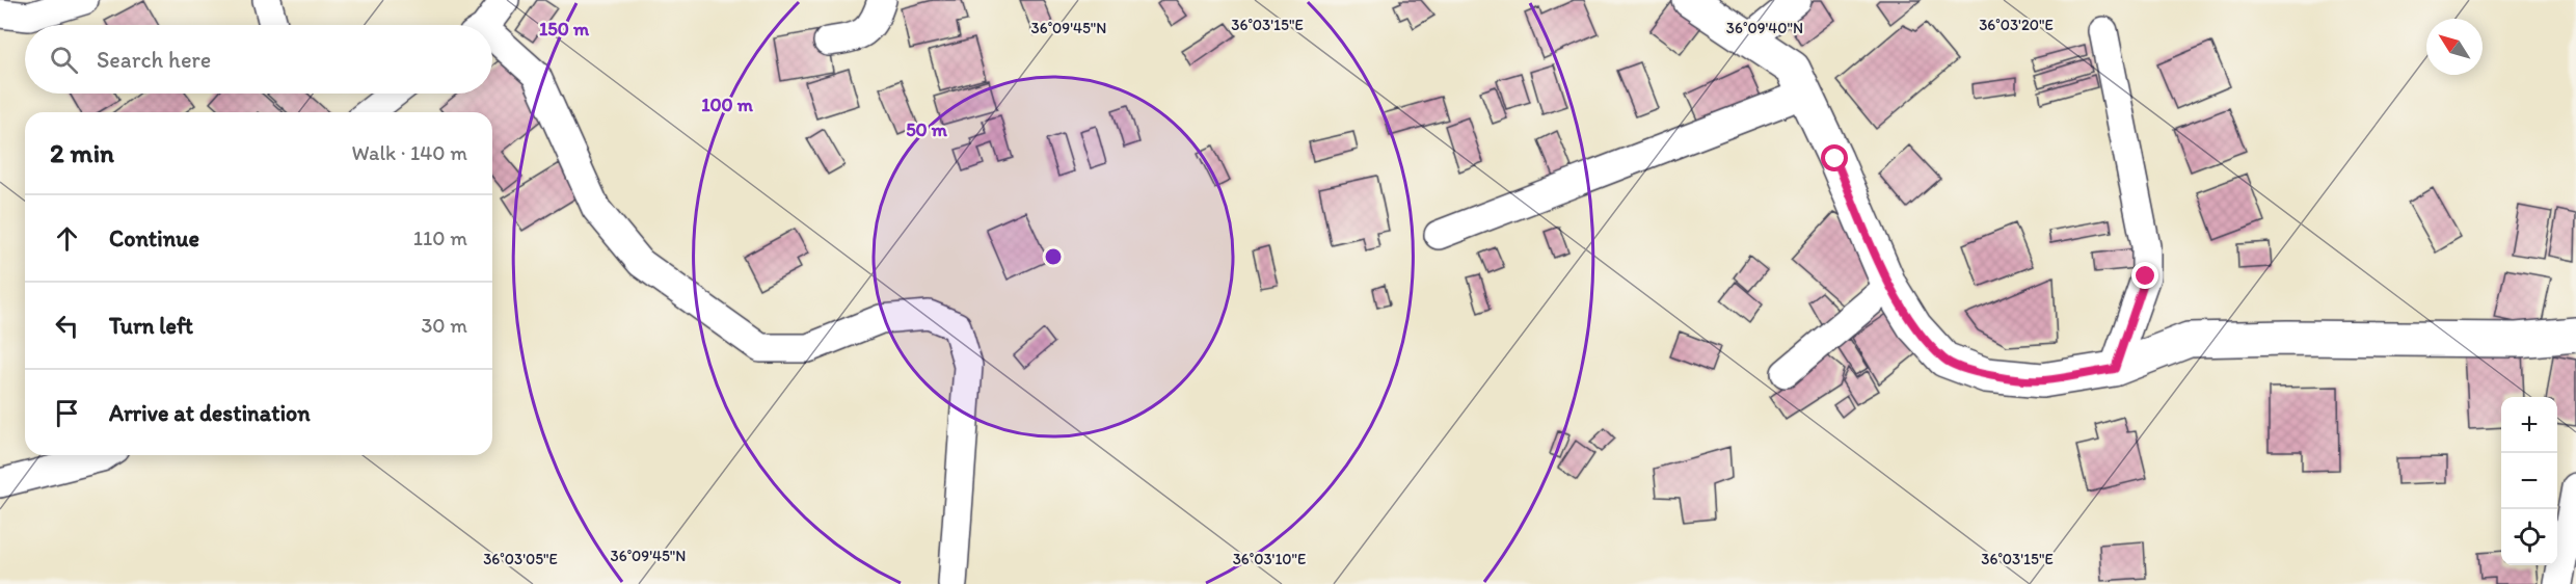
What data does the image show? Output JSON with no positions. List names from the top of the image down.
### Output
{
  "north": "top left",
  "page": {
    "search": "Search here",
    "heading": ["2 min", "Walk · 140 m"],
    "list": [
      ["Continue", "110 m"],
      ["Turn left", "30 m"],
      "Arrive at destination"
    ],
    "map_buttons": ["+", "−"]
  },
  "coordinates": [
    "36°03'15\"E",
    "36°03'20\"E",
    "36°09'45\"N",
    "36°09'40\"N",
    "36°03'05\"E",
    "36°03'10\"E"
  ],
  "rings": ["150 m", "100 m", "50 m"]
}
